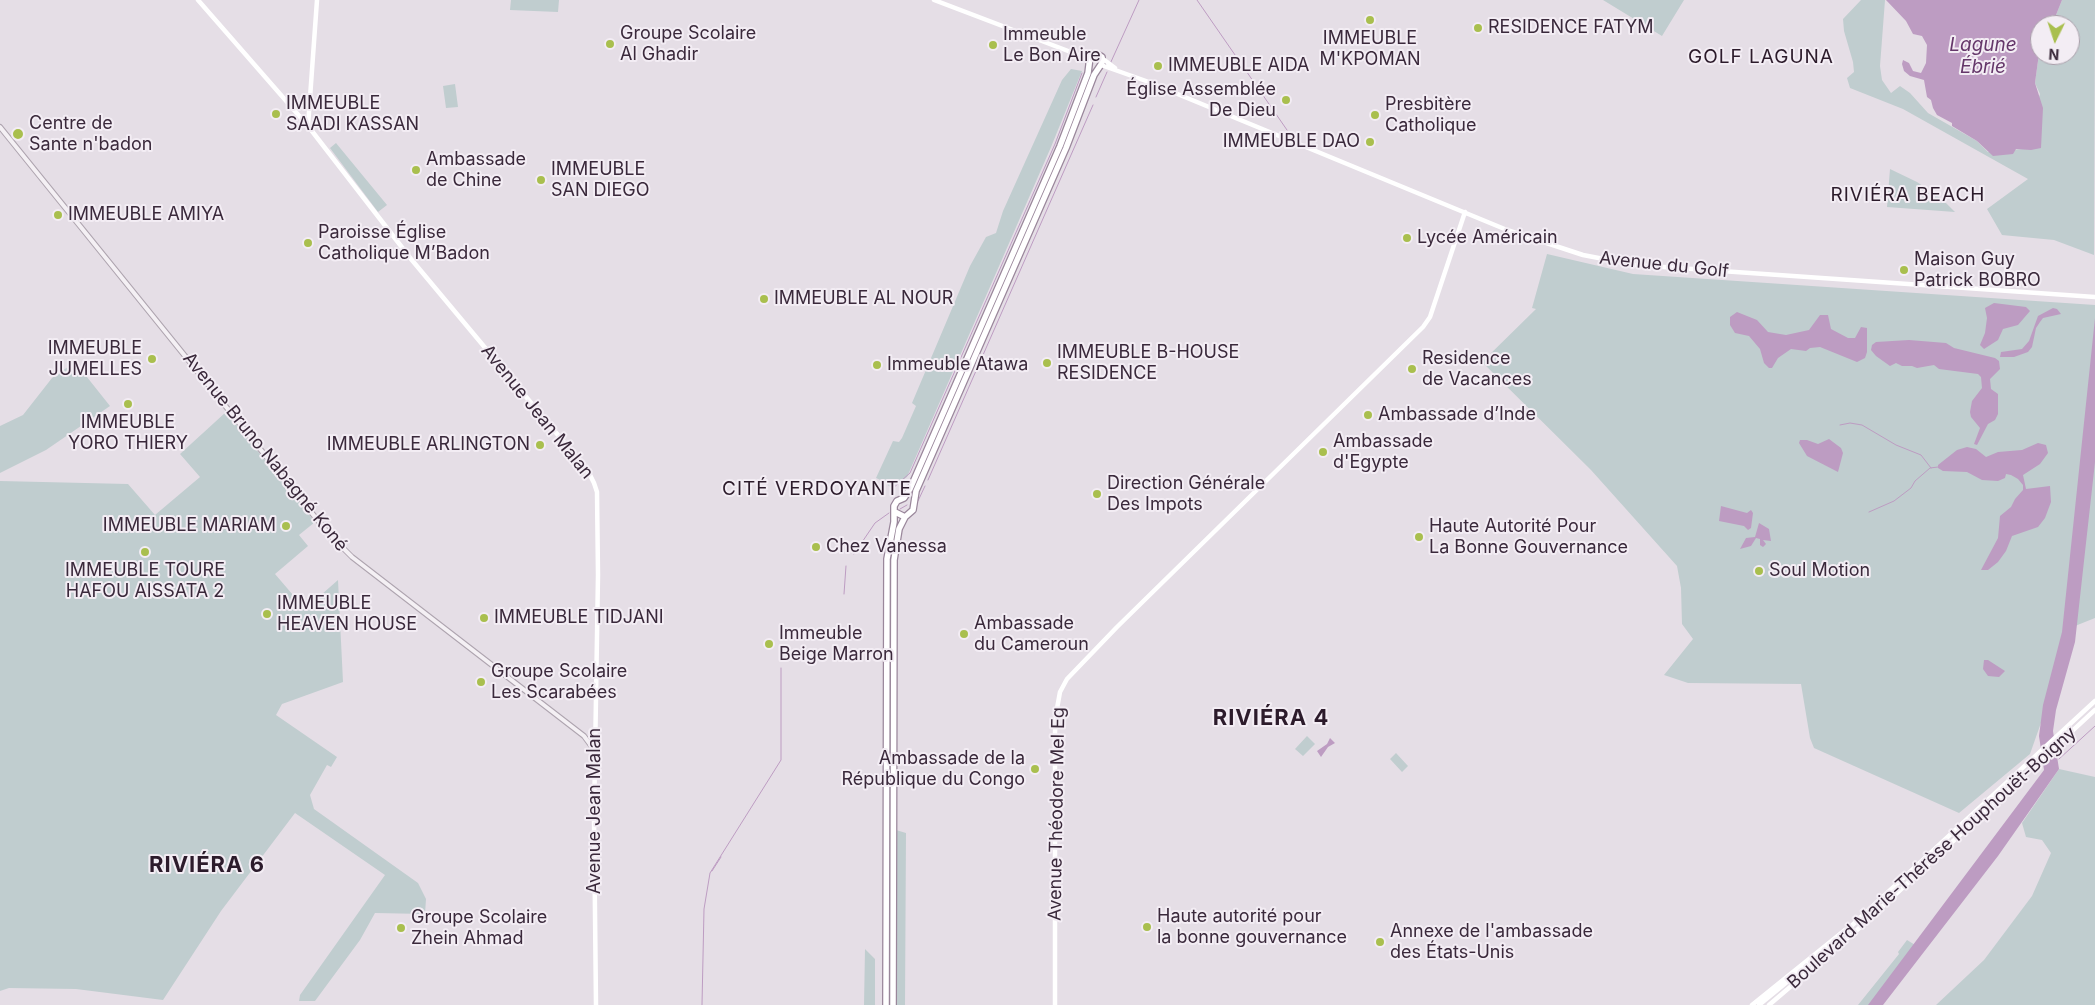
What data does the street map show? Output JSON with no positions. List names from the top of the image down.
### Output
{
  "streets": {
    "main road": [
      "Avenue du Golf",
      "Avenue Jean Malan",
      "Avenue Théodore Mel Eg",
      "Boulevard Marie-Thérèse Houphouët-Boigny"
    ],
    "street": ["Avenue Bruno Nabagné Koné"]
  },
  "crossings": [
    ["Avenue du Golf", "Avenue Théodore Mel Eg"],
    ["Avenue Jean Malan", "Avenue Bruno Nabagné Koné"]
  ],
  "districts": [
    "GOLF LAGUNA",
    "RIVIÉRA BEACH",
    "CITÉ VERDOYANTE",
    "RIVIÉRA 4",
    "RIVIÉRA 6"
  ],
  "water": ["Lagune Ébrié"],
  "places": [
    "IMMEUBLE M'KPOMAN",
    "RESIDENCE FATYM",
    "Groupe Scolaire Al Ghadir",
    "Immeuble Le Bon Aire",
    "IMMEUBLE AIDA",
    "Église Assemblée De Dieu",
    "IMMEUBLE SAADI KASSAN",
    "Presbitère Catholique",
    "Centre de Sante n'badon",
    "IMMEUBLE DAO",
    "Ambassade de Chine",
    "IMMEUBLE SAN DIEGO",
    "IMMEUBLE AMIYA",
    "Lycée Américain",
    "Paroisse Église Catholique M’Badon",
    "Maison Guy Patrick BOBRO",
    "IMMEUBLE AL NOUR",
    "IMMEUBLE JUMELLES",
    "IMMEUBLE B-HOUSE RESIDENCE",
    "Immeuble Atawa",
    "Residence de Vacances",
    "IMMEUBLE YORO THIERY",
    "Ambassade d’Inde",
    "IMMEUBLE ARLINGTON",
    "Ambassade d'Egypte",
    "Direction Générale Des Impots",
    "IMMEUBLE MARIAM",
    "Haute Autorité Pour La Bonne Gouvernance",
    "Chez Vanessa",
    "IMMEUBLE TOURE HAFOU AISSATA 2",
    "Soul Motion",
    "IMMEUBLE HEAVEN HOUSE",
    "IMMEUBLE TIDJANI",
    "Ambassade du Cameroun",
    "Immeuble Beige Marron",
    "Groupe Scolaire Les Scarabées",
    "Ambassade de la République du Congo",
    "Haute autorité pour la bonne gouvernance",
    "Groupe Scolaire Zhein Ahmad",
    "Annexe de l'ambassade des États-Unis"
  ],
  "north": "bottom"
}
